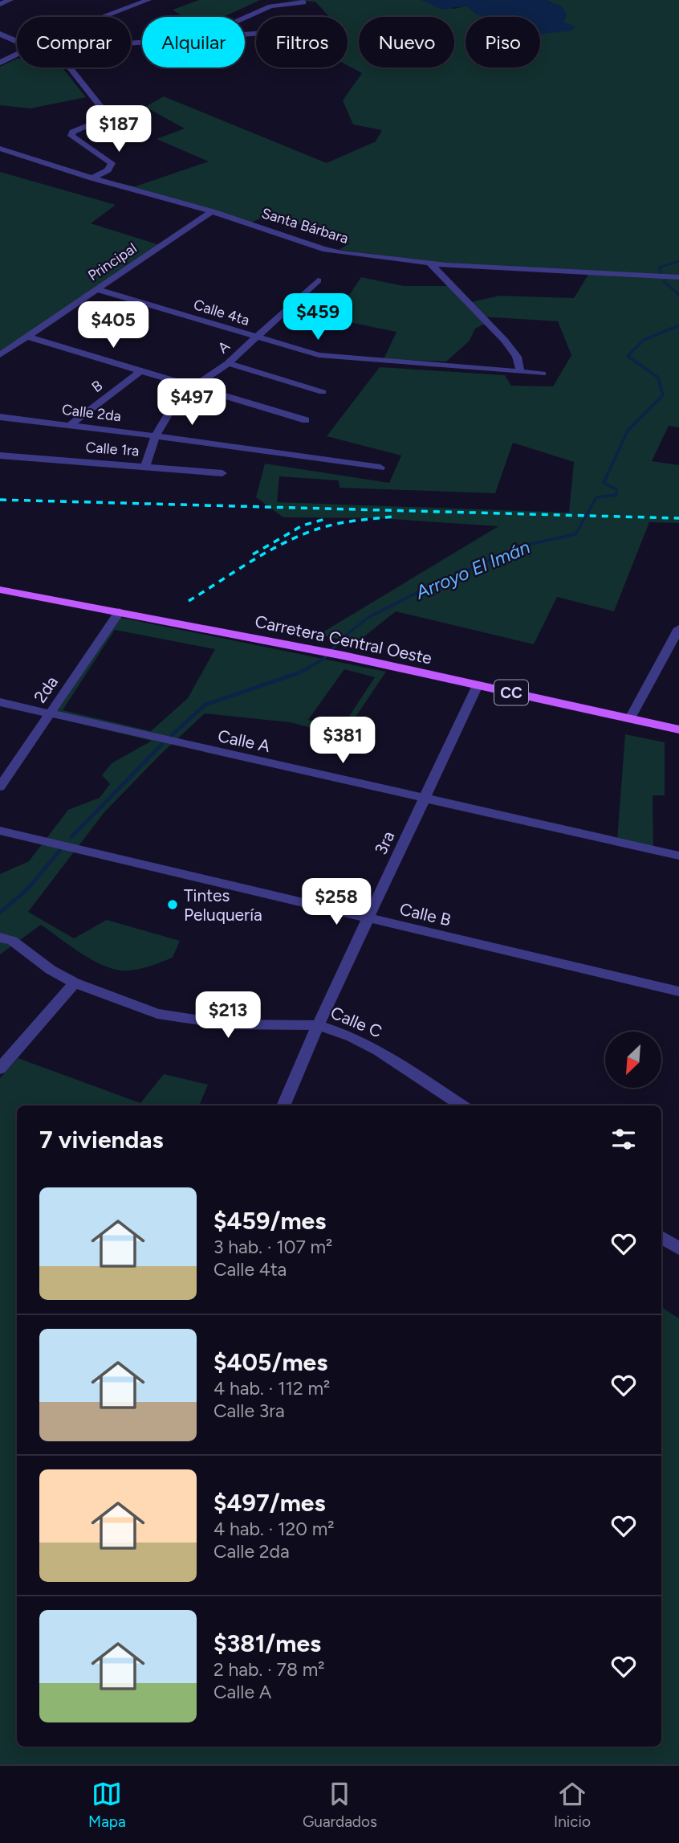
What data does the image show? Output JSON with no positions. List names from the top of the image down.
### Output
{
  "streets": {
    "main road": ["Carretera Central Oeste", "CC"],
    "street": [
      "Santa Bárbara",
      "Principal",
      "Calle 4ta",
      "A",
      "B",
      "Calle 2da",
      "Calle 1ra",
      "2da",
      "Calle A",
      "3ra",
      "Calle B",
      "Calle C"
    ]
  },
  "crossings": [
    ["Santa Bárbara", "Principal"],
    ["Principal", "Calle 4ta"],
    ["Calle 4ta", "A"],
    ["A", "Calle 2da"],
    ["A", "Calle 1ra"],
    ["B", "Calle 2da"],
    ["Carretera Central Oeste", "2da"],
    ["Carretera Central Oeste", "3ra"],
    ["2da", "Calle A"],
    ["Calle A", "3ra"],
    ["3ra", "Calle B"],
    ["3ra", "Calle C"]
  ],
  "water": ["Arroyo El Imán"],
  "places": ["Tintes Peluquería"],
  "north": "bottom left",
  "page": {
    "chip": [
      "Comprar",
      "Alquilar",
      "Filtros",
      "Nuevo",
      "Piso"
    ],
    "price": [
      "$187",
      "$459",
      "$405",
      "$497",
      "$381",
      "$258",
      "$213"
    ],
    "heading": "7 viviendas",
    "list": [
      {
        "name": "$459/mes",
        "note": "3 hab. · 107 m² · Calle 4ta"
      },
      {
        "name": "$405/mes",
        "note": "4 hab. · 112 m² · Calle 3ra"
      },
      {
        "name": "$497/mes",
        "note": "4 hab. · 120 m² · Calle 2da"
      },
      {
        "name": "$381/mes",
        "note": "2 hab. · 78 m² · Calle A"
      }
    ],
    "tabs": ["Mapa", "Guardados", "Inicio"]
  }
}
